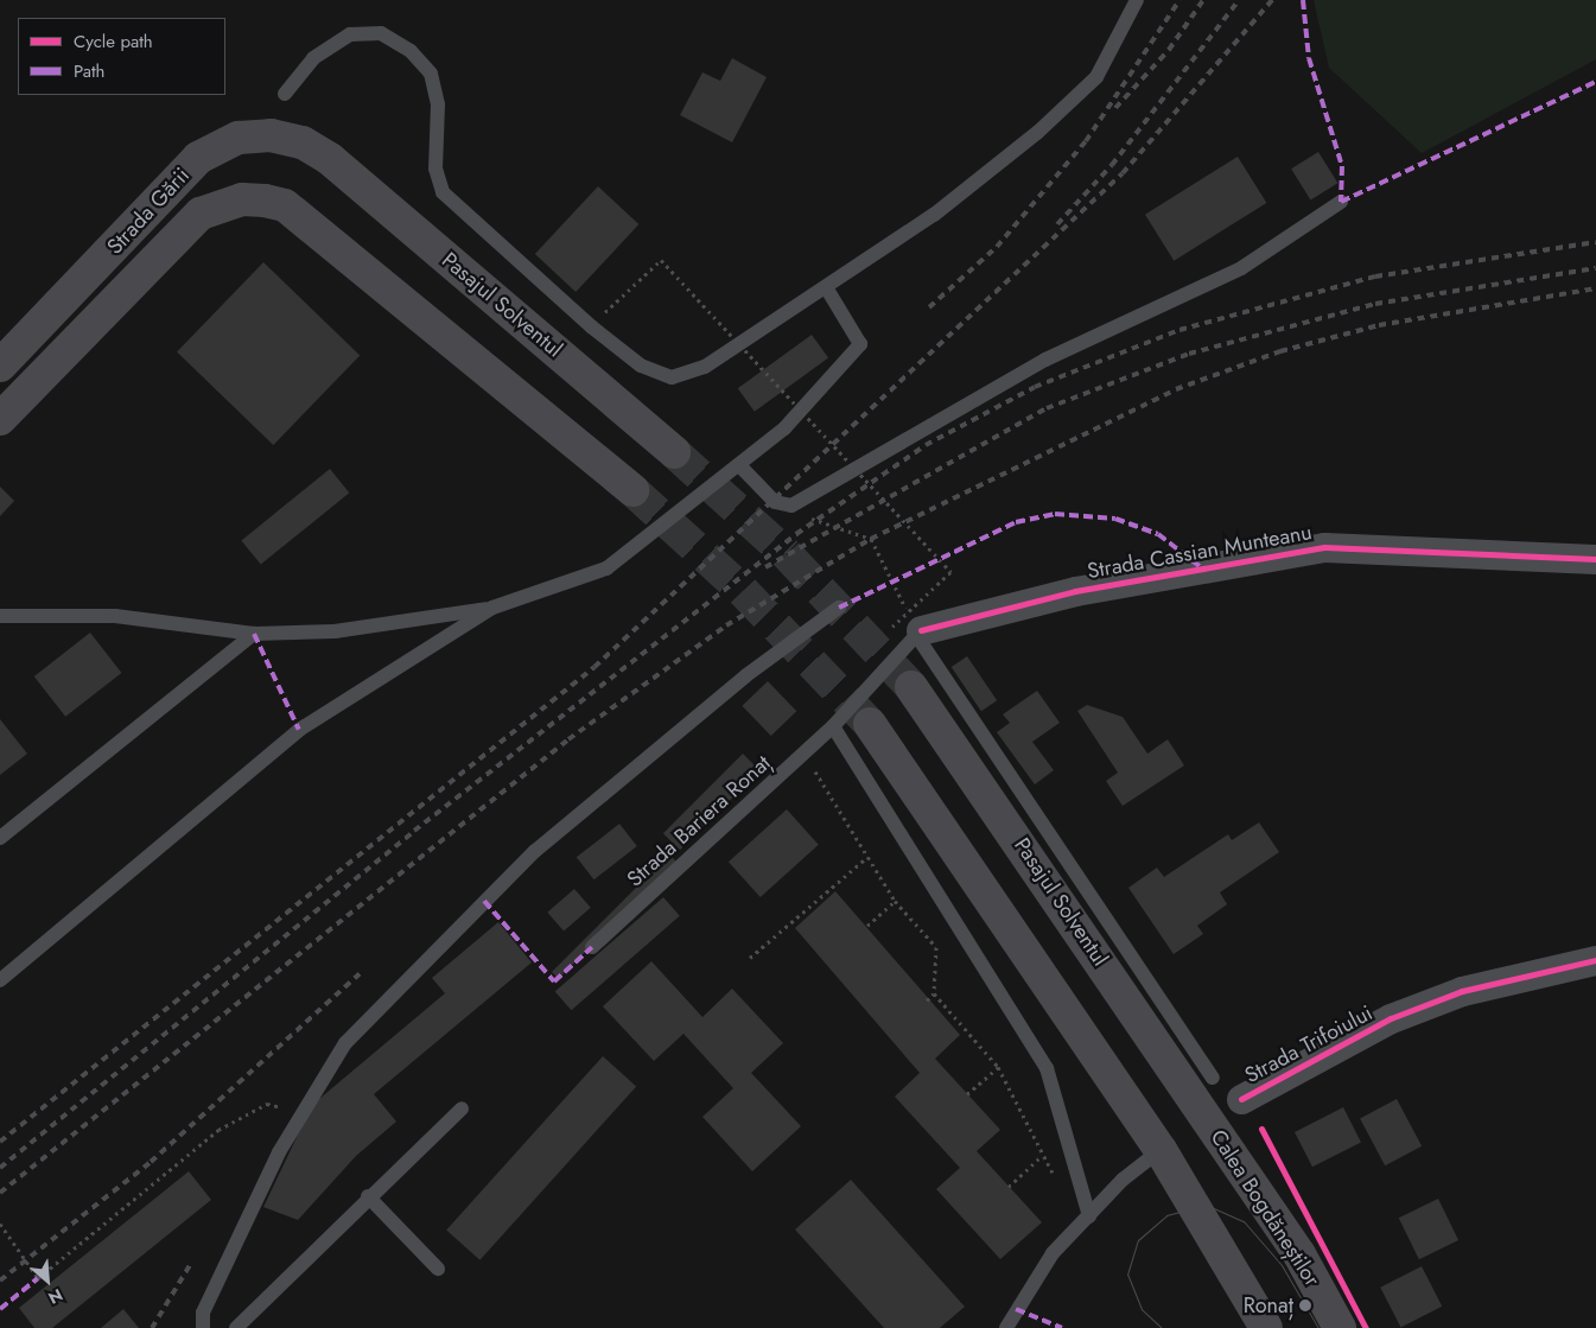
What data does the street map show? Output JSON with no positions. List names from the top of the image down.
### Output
{
  "streets": {
    "main road": ["Strada Gării", "Pasajul Solventul", "Calea Bogdăneștilor"],
    "street": ["Strada Cassian Munteanu", "Strada Trifoiului"],
    "lane": ["Strada Bariera Ronaț"]
  },
  "crossings": [
    ["Strada Gării", "Pasajul Solventul"],
    ["Pasajul Solventul", "Calea Bogdăneștilor"]
  ],
  "places": ["Ronaț"],
  "legend": ["Cycle path", "Path"],
  "north": "bottom right"
}
